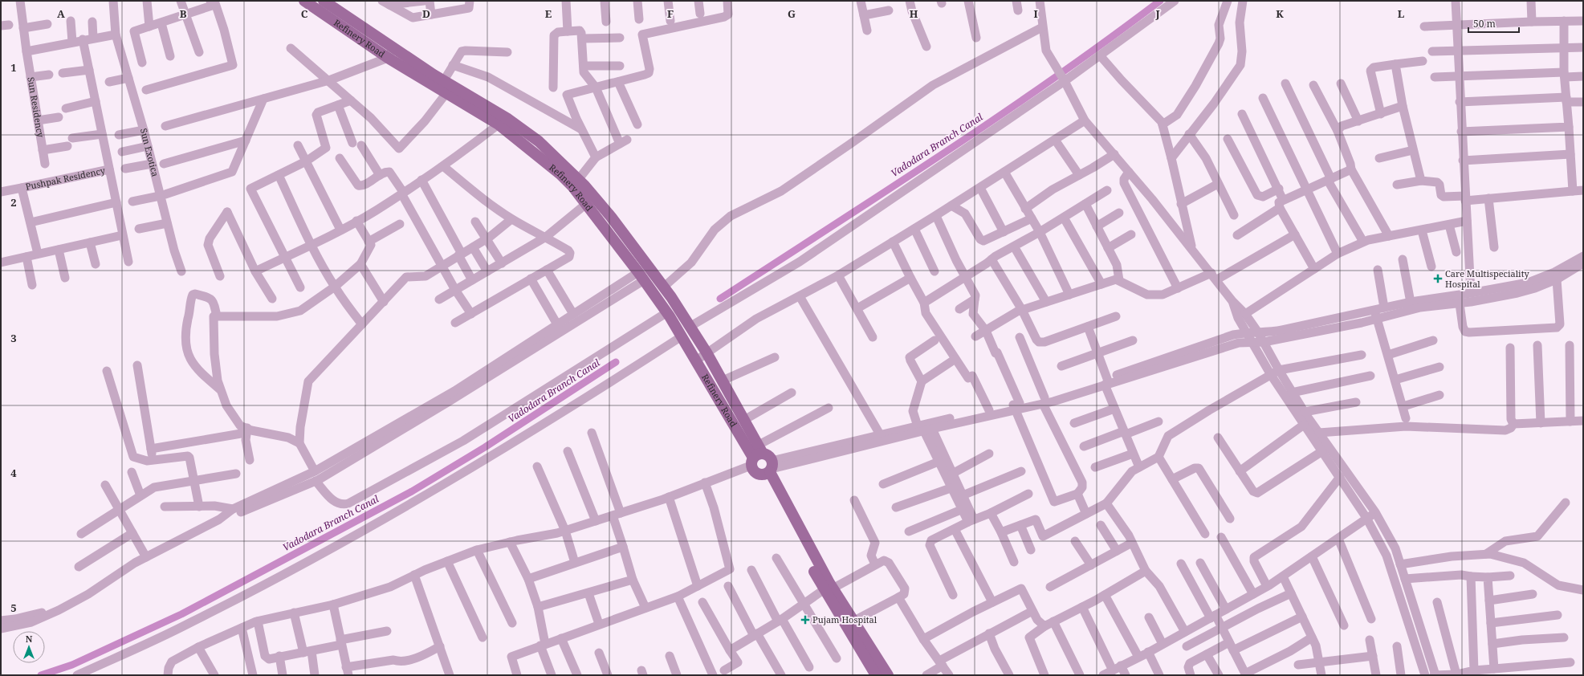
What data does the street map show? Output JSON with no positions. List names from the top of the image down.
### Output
{
  "streets": {
    "main road": ["Refinery Road"],
    "street": ["Sun Residency", "Sun Exotica", "Pushpak Residency"]
  },
  "water": ["Vadodara Branch Canal"],
  "places": {
    "health": ["Care Multispeciality Hospital", "Pujam Hospital"]
  },
  "scale_bar": "50 m",
  "north": "top",
  "grid": {
    "columns": [
      "A",
      "B",
      "C",
      "D",
      "E",
      "F",
      "G",
      "H",
      "I",
      "J",
      "K",
      "L"
    ],
    "rows": [
      "1",
      "2",
      "3",
      "4",
      "5"
    ]
  }
}
